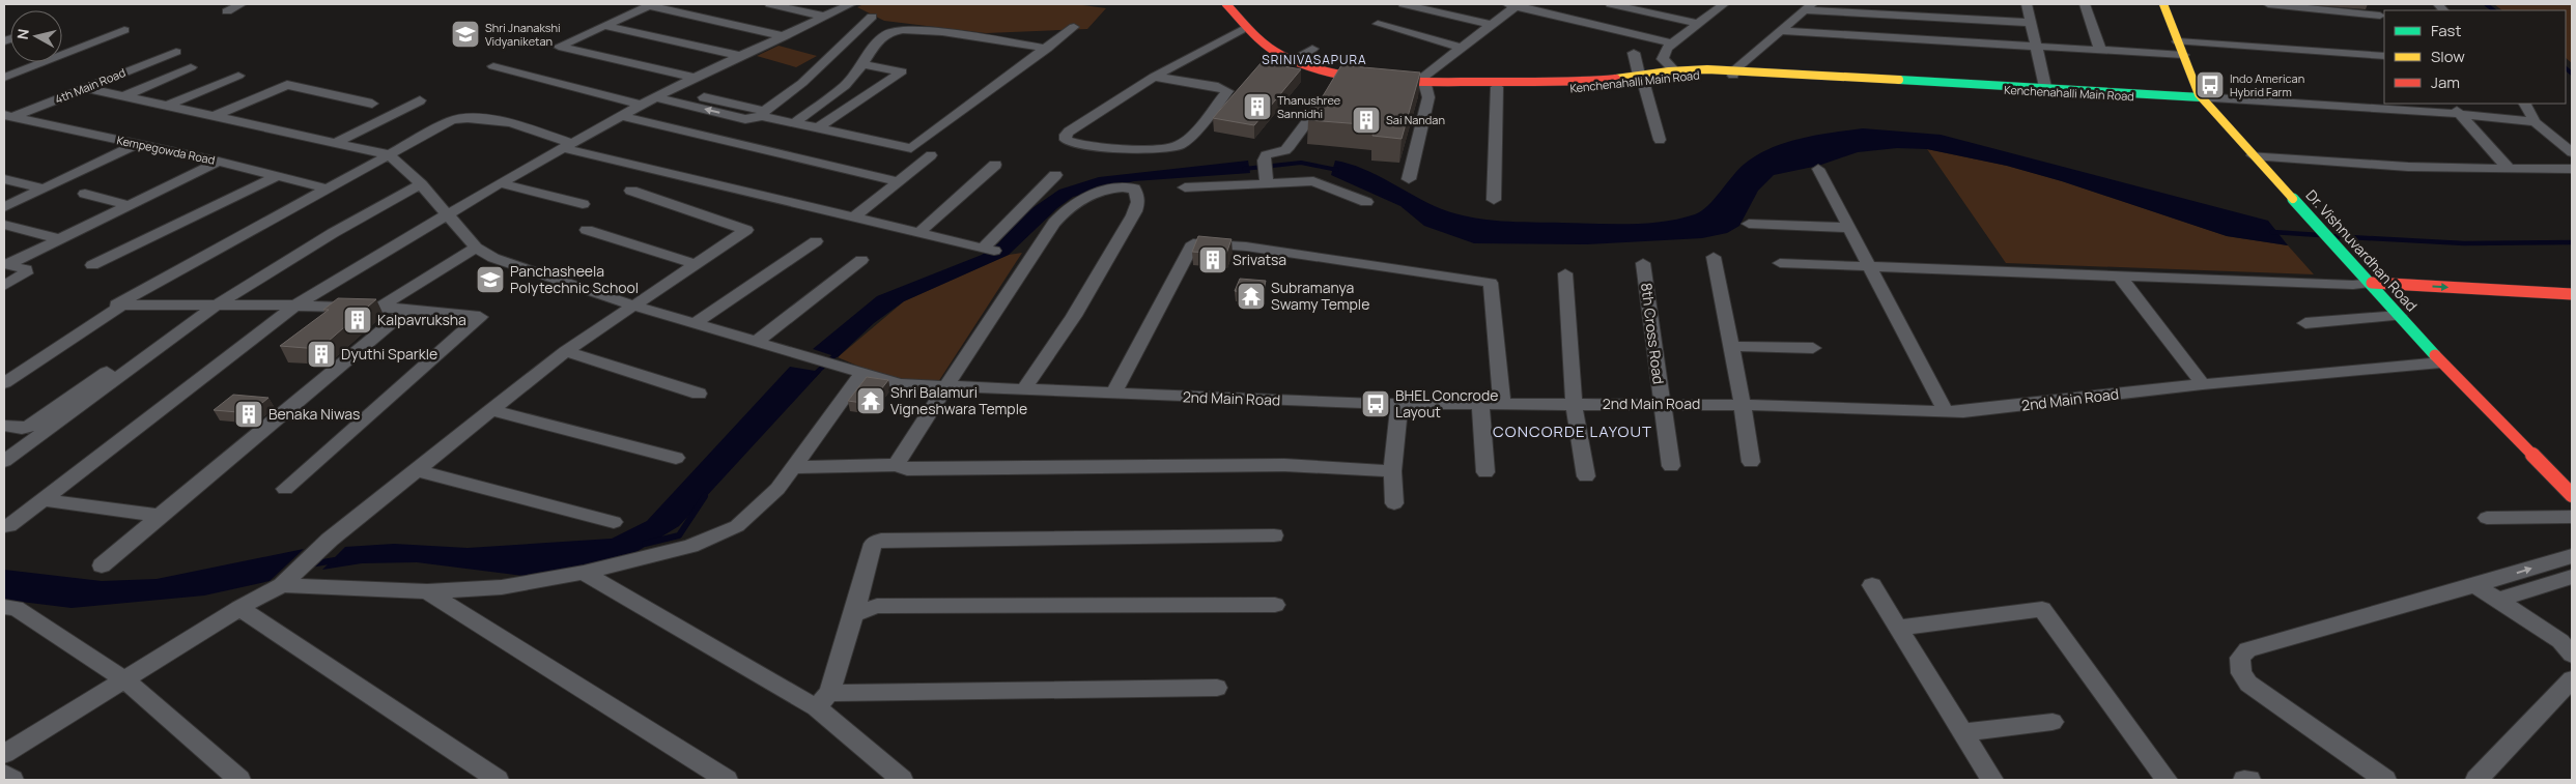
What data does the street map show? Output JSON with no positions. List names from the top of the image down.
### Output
{
  "streets": {
    "main road": ["Kenchenahalli Main Road", "Dr. Vishnuvardhan Road"],
    "street": [
      "4th Main Road",
      "Kempegowda Road",
      "8th Cross Road",
      "2nd Main Road"
    ]
  },
  "crossings": [
    ["4th Main Road", "Kempegowda Road"],
    ["Dr. Vishnuvardhan Road", "2nd Main Road"],
    ["8th Cross Road", "2nd Main Road"]
  ],
  "districts": ["SRINIVASAPURA", "CONCORDE LAYOUT"],
  "places": {
    "school or university": ["Shri Jnanakshi Vidyaniketan", "Panchasheela Polytechnic School"],
    "bus stop": ["Indo American Hybrid Farm", "BHEL Concrode Layout"],
    "building": [
      "Thanushree Sannidhi",
      "Sai Nandan",
      "Srivatsa",
      "Kalpavruksha",
      "Dyuthi Sparkle",
      "Benaka Niwas"
    ],
    "temple": ["Subramanya Swamy Temple", "Shri Balamuri Vigneshwara Temple"]
  },
  "legend": ["Fast", "Slow", "Jam"],
  "north": "left"
}
